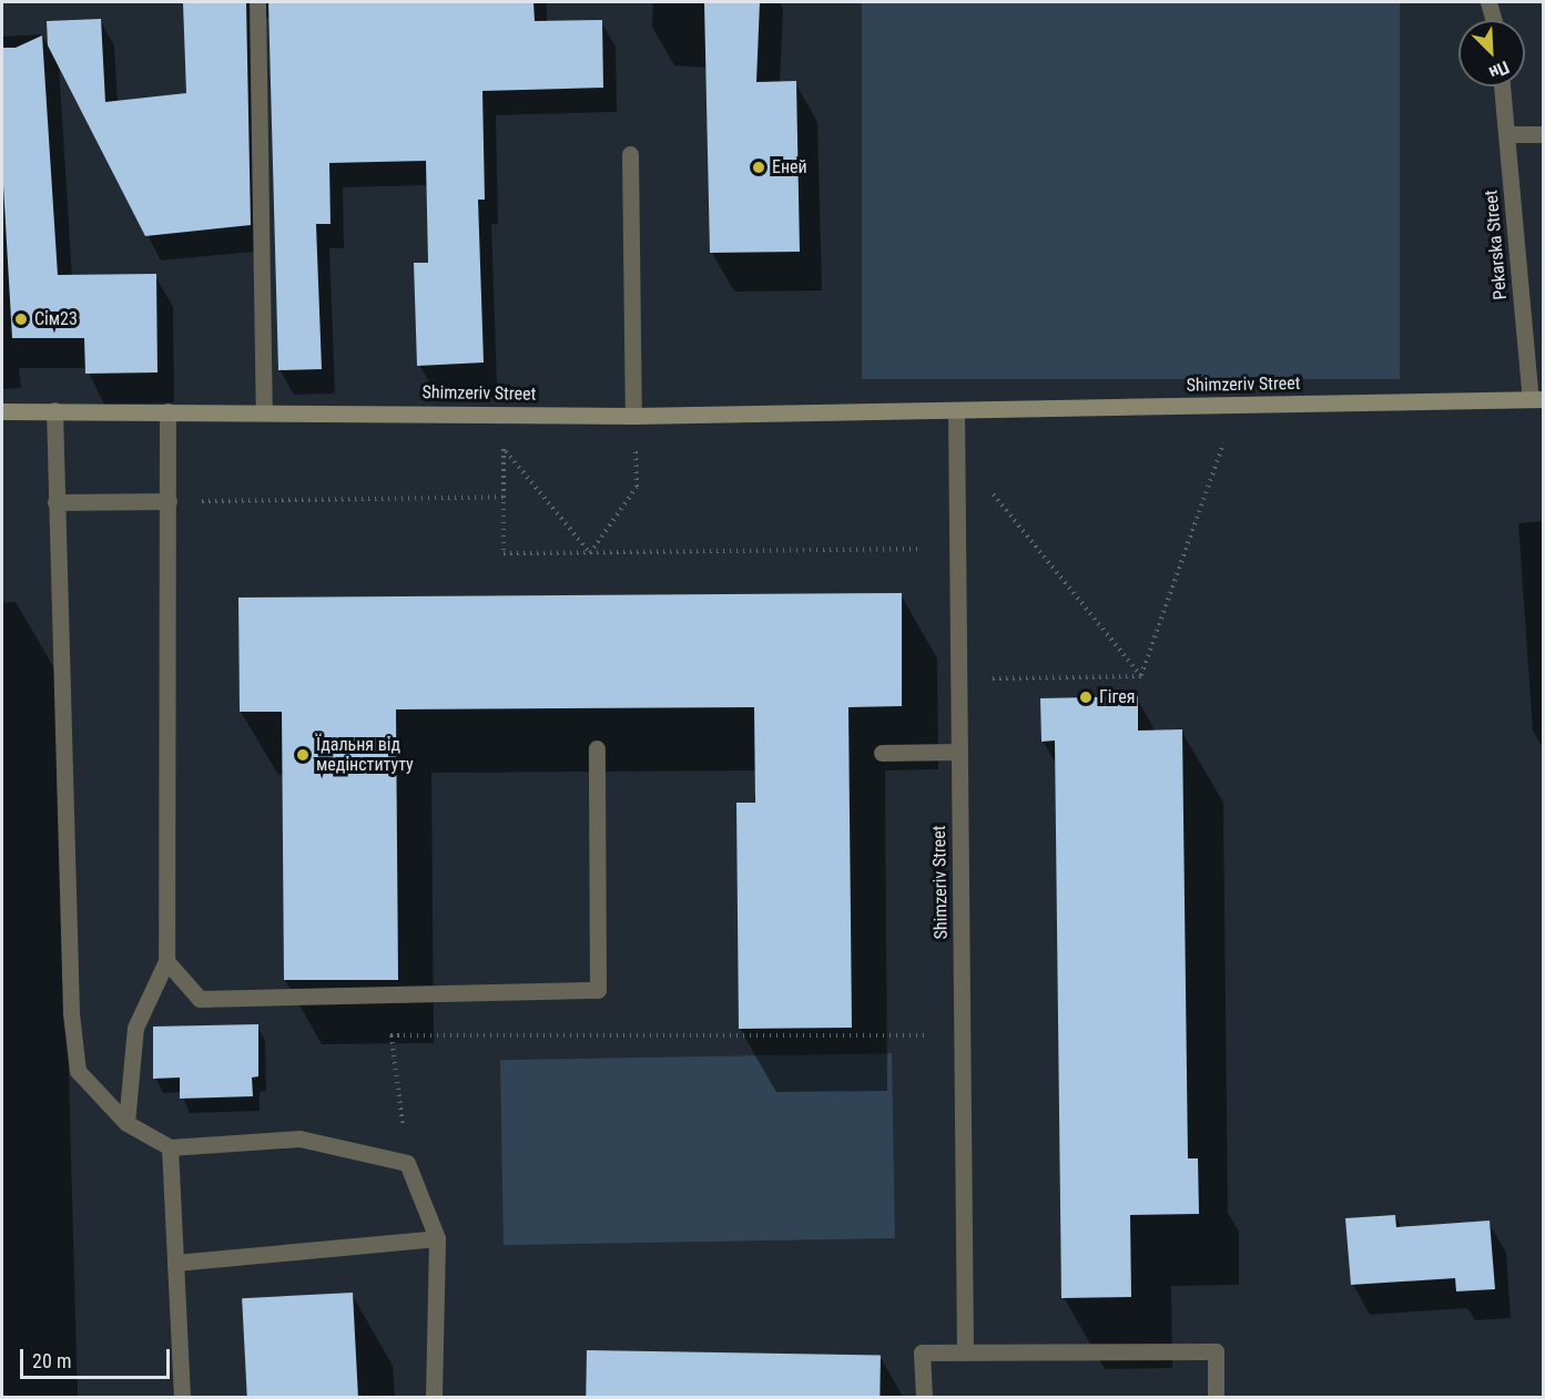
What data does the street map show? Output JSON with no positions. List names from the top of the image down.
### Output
{
  "streets": {
    "street": ["Pekarska Street", "Shimzeriv Street"]
  },
  "crossings": [
    ["Pekarska Street", "Shimzeriv Street"]
  ],
  "places": [
    "Еней",
    "Сім23",
    "Гігея",
    "Їдальня від медінституту"
  ],
  "scale_bar": "20 m",
  "north": "bottom right"
}
